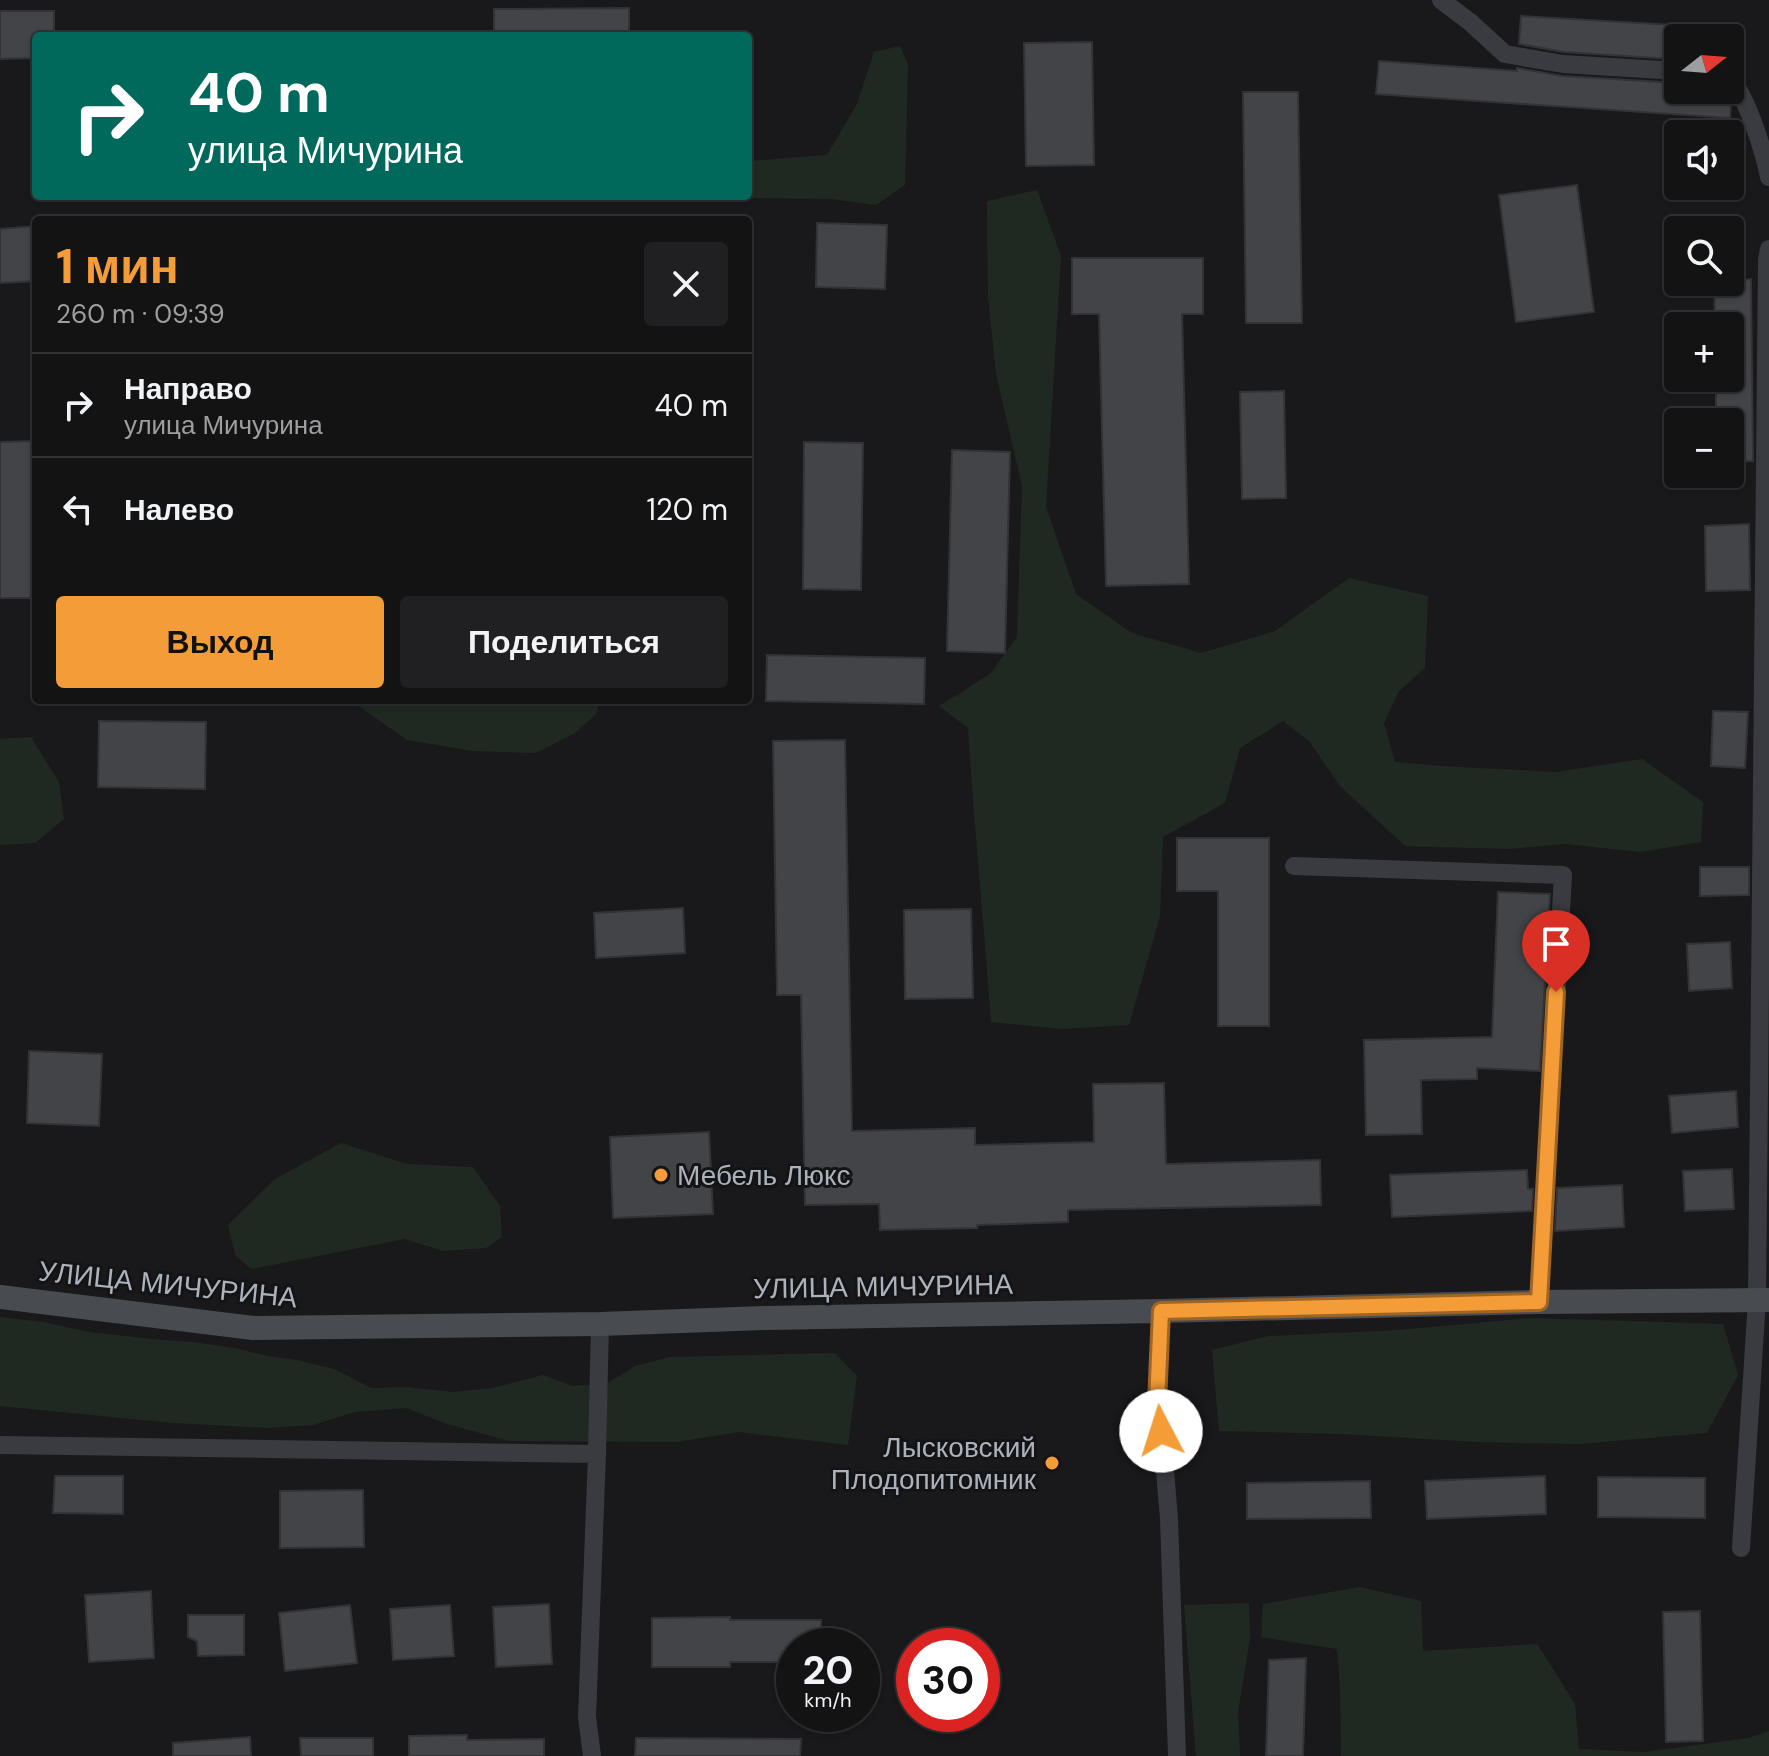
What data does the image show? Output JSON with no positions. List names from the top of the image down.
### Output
{
  "streets": {
    "main road": ["УЛИЦА МИЧУРИНА"]
  },
  "places": ["Мебель Люкс", "Лысковский Плодопитомник"],
  "north": "right",
  "page": {
    "map_buttons": ["+", "−"],
    "turn": ["40 m", "улица Мичурина"],
    "heading": ["1 мин", "260 m · 09:39"],
    "list": [
      {
        "name": "Направо",
        "note": "улица Мичурина",
        "value": "40 m"
      },
      {
        "name": "Налево",
        "value": "120 m"
      }
    ],
    "buttons": ["Выход", "Поделиться"],
    "speed": "20 km/h",
    "limit": "30"
  }
}
